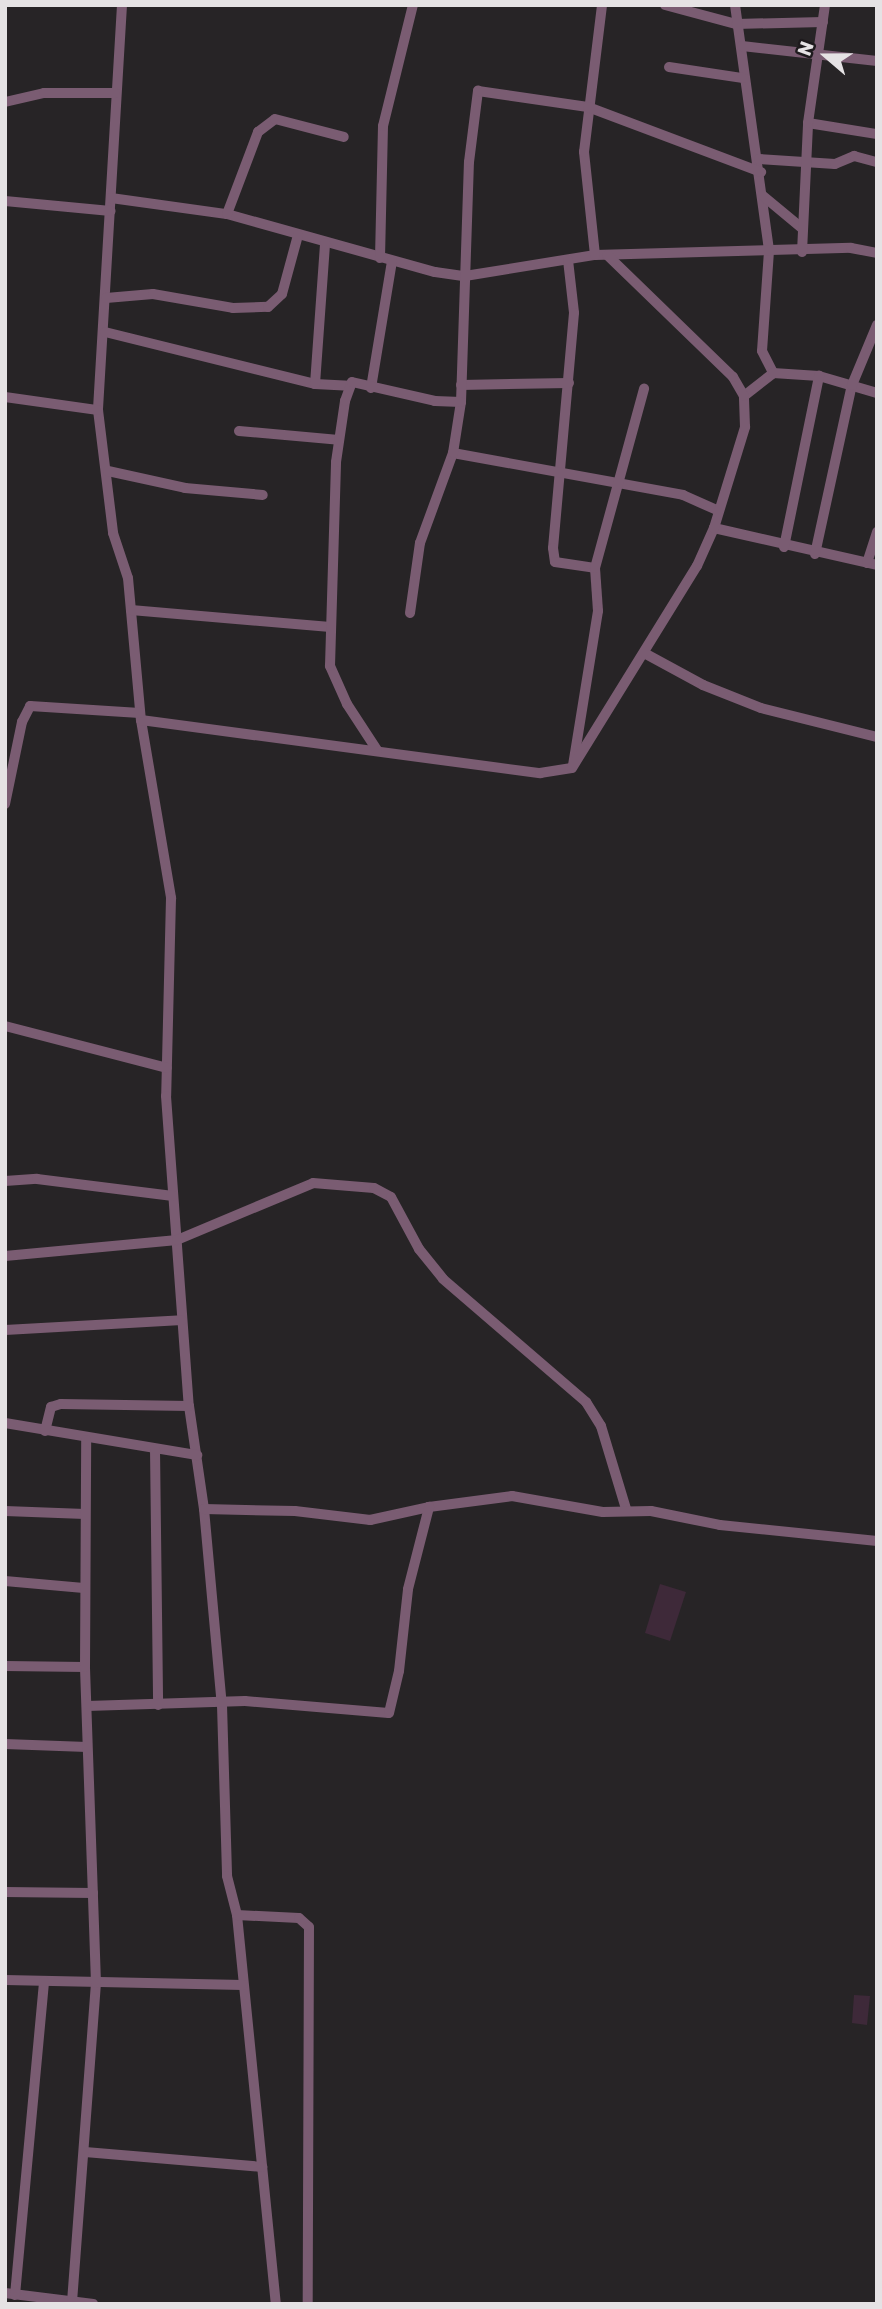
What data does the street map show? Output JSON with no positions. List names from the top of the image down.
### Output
{
  "north": "left"
}
